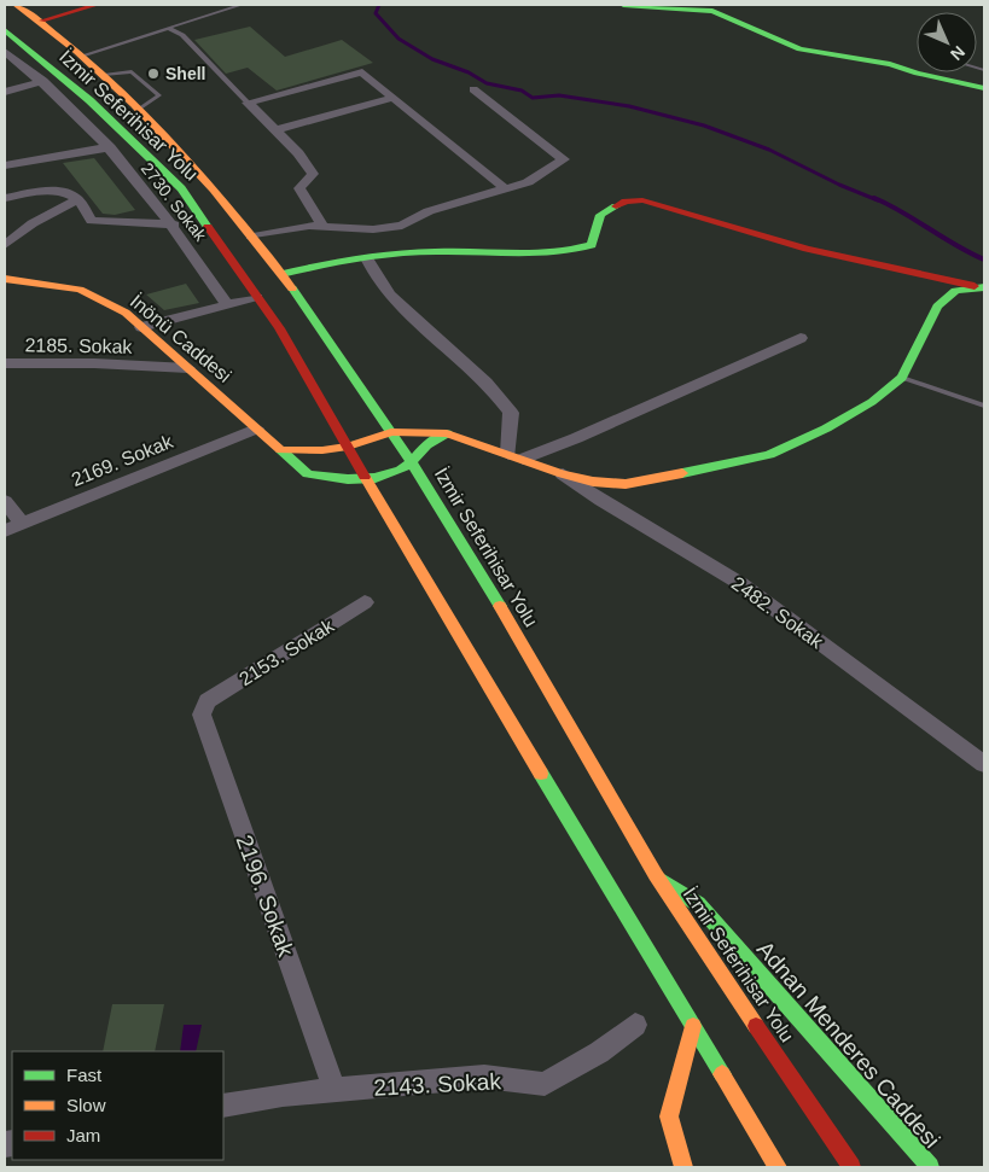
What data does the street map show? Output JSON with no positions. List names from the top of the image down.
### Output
{
  "streets": {
    "main road": ["İzmir Seferihisar Yolu", "İnönü Caddesi", "Adnan Menderes Caddesi"],
    "street": [
      "2730. Sokak",
      "2185. Sokak",
      "2169. Sokak",
      "2482. Sokak",
      "2153. Sokak",
      "2196. Sokak",
      "2143. Sokak"
    ]
  },
  "crossings": [
    ["İzmir Seferihisar Yolu", "İnönü Caddesi"],
    ["İzmir Seferihisar Yolu", "Adnan Menderes Caddesi"],
    ["İnönü Caddesi", "2185. Sokak"],
    ["İnönü Caddesi", "2169. Sokak"],
    ["2153. Sokak", "2196. Sokak"],
    ["2196. Sokak", "2143. Sokak"]
  ],
  "places": ["Shell"],
  "legend": ["Fast", "Slow", "Jam"],
  "north": "bottom right"
}
